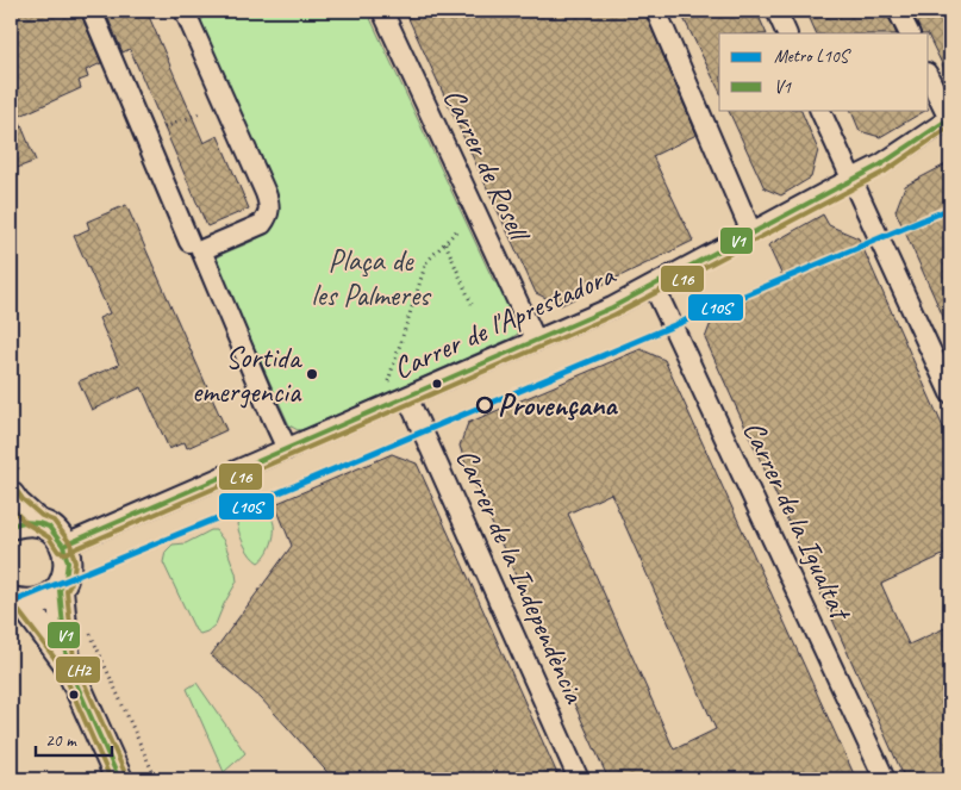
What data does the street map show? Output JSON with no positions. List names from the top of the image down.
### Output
{
  "streets": {
    "street": [
      "Carrer de Rosell",
      "Carrer de l'Aprestadora",
      "Carrer de la Igualtat",
      "Carrer de la Independència"
    ]
  },
  "crossings": [
    ["Carrer de Rosell", "Carrer de l'Aprestadora"],
    ["Carrer de l'Aprestadora", "Carrer de la Igualtat"],
    ["Carrer de l'Aprestadora", "Carrer de la Independència"]
  ],
  "parks": ["Plaça de les Palmeres"],
  "places": ["Sortida emergencia", "Provençana"],
  "lines": [
    "transit line V1",
    "transit line L16",
    "metro line L10S",
    "transit line LH2"
  ],
  "legend": ["Metro L10S", "V1"],
  "scale_bar": "20 m"
}
